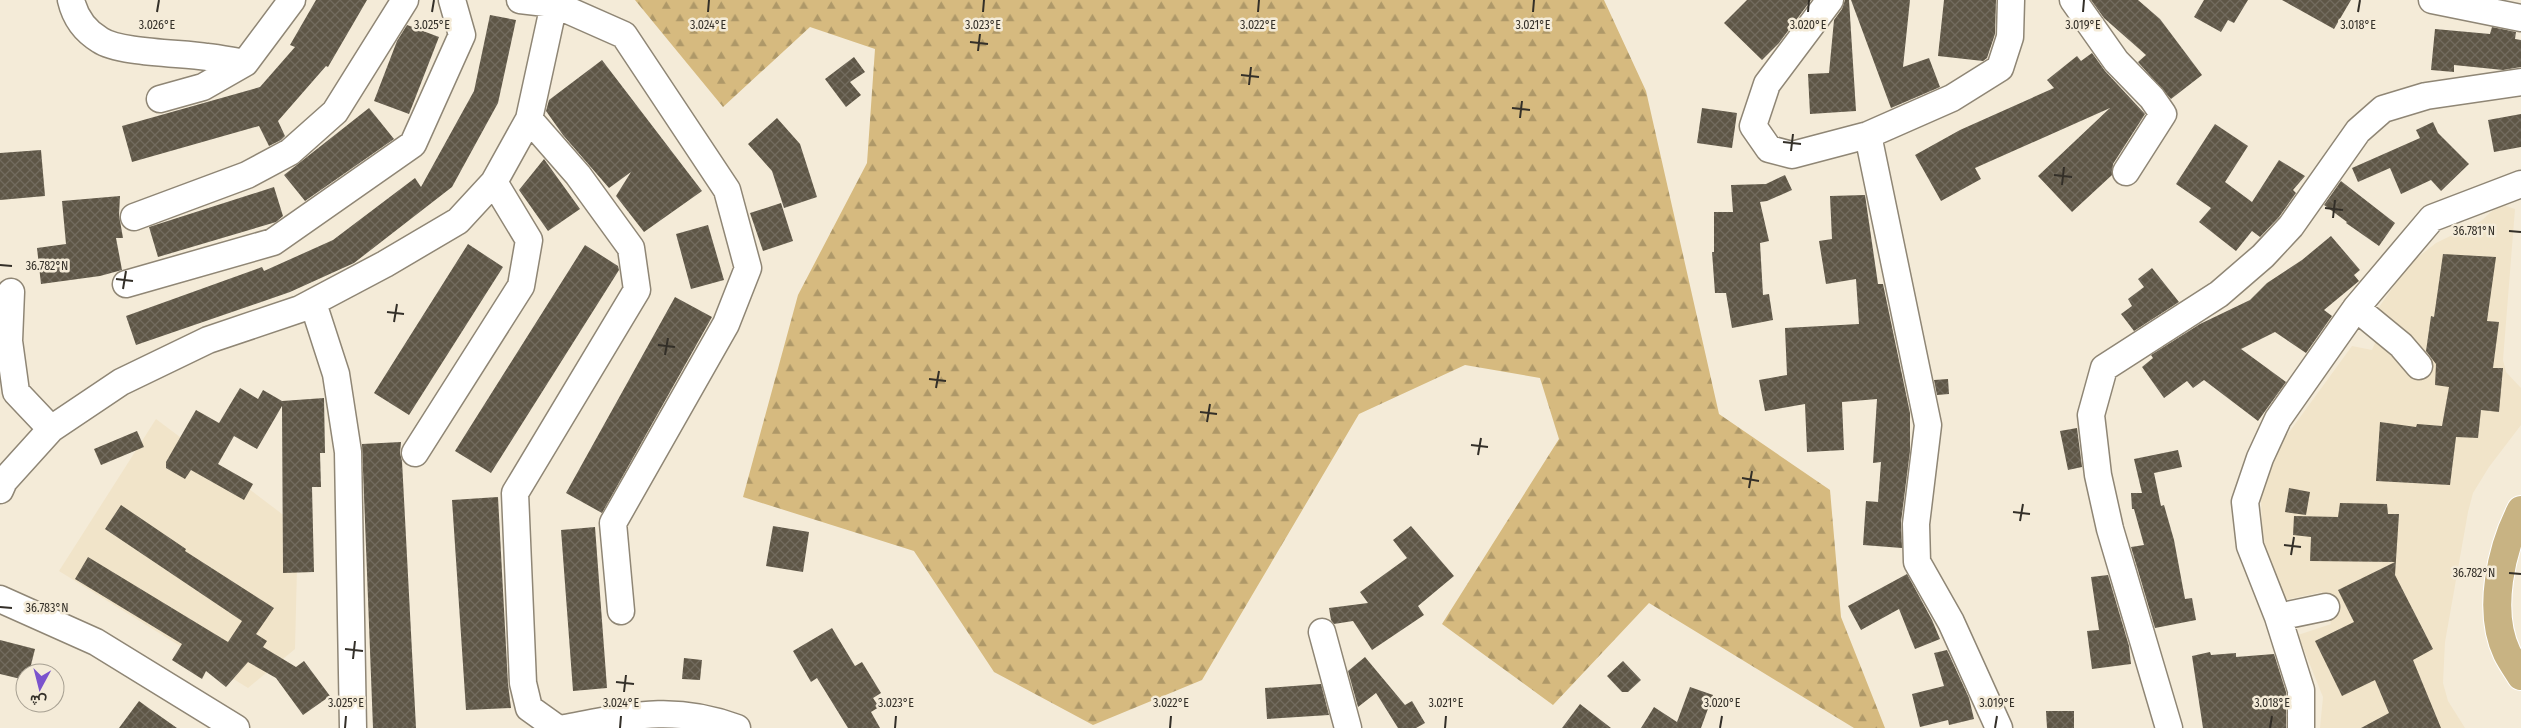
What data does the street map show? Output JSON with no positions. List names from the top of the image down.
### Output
{
  "north": "bottom",
  "coordinates": [
    "3.026°E",
    "3.025°E",
    "3.024°E",
    "3.023°E",
    "3.022°E",
    "3.021°E",
    "3.020°E",
    "3.019°E",
    "3.018°E",
    "36.781°N",
    "36.782°N",
    "36.783°N"
  ]
}
